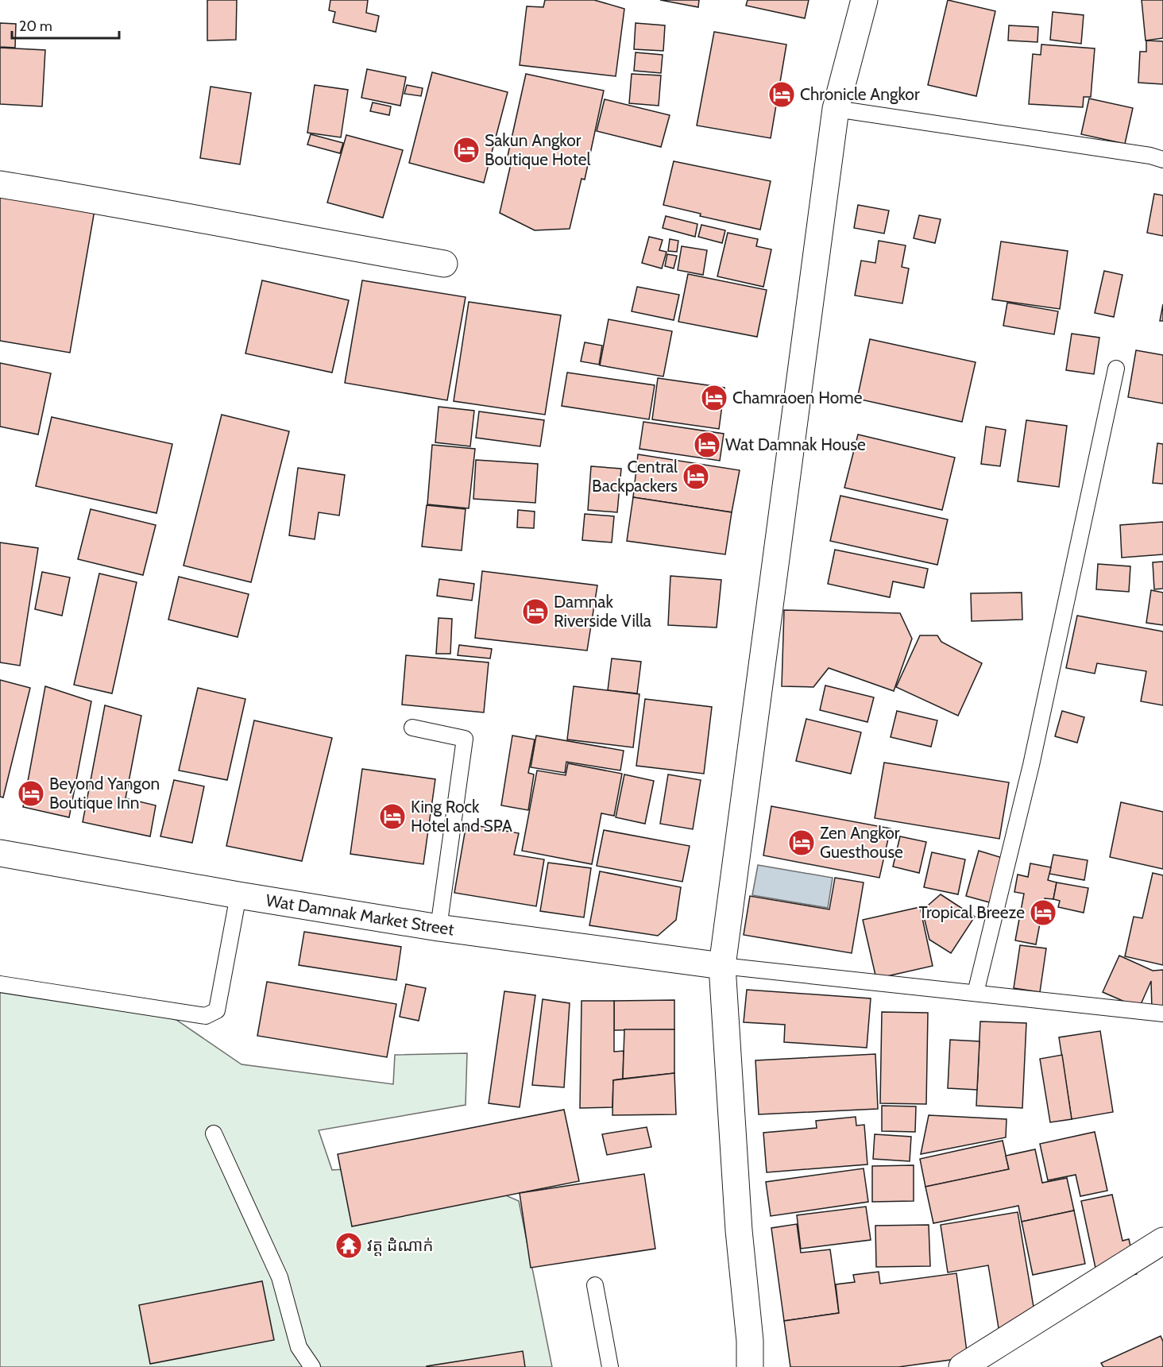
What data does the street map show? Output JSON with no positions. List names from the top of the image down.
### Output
{
  "streets": {
    "street": ["Wat Damnak Market Street"]
  },
  "places": {
    "hotel": [
      "Chronicle Angkor",
      "Sakun Angkor Boutique Hotel",
      "Chamraoen Home",
      "Wat Damnak House",
      "Central Backpackers",
      "Damnak Riverside Villa",
      "Beyond Yangon Boutique Inn",
      "King Rock Hotel and SPA",
      "Zen Angkor Guesthouse",
      "Tropical Breeze"
    ],
    "temple": ["វត្ត ដំំណាក់"]
  },
  "scale_bar": "20 m"
}
